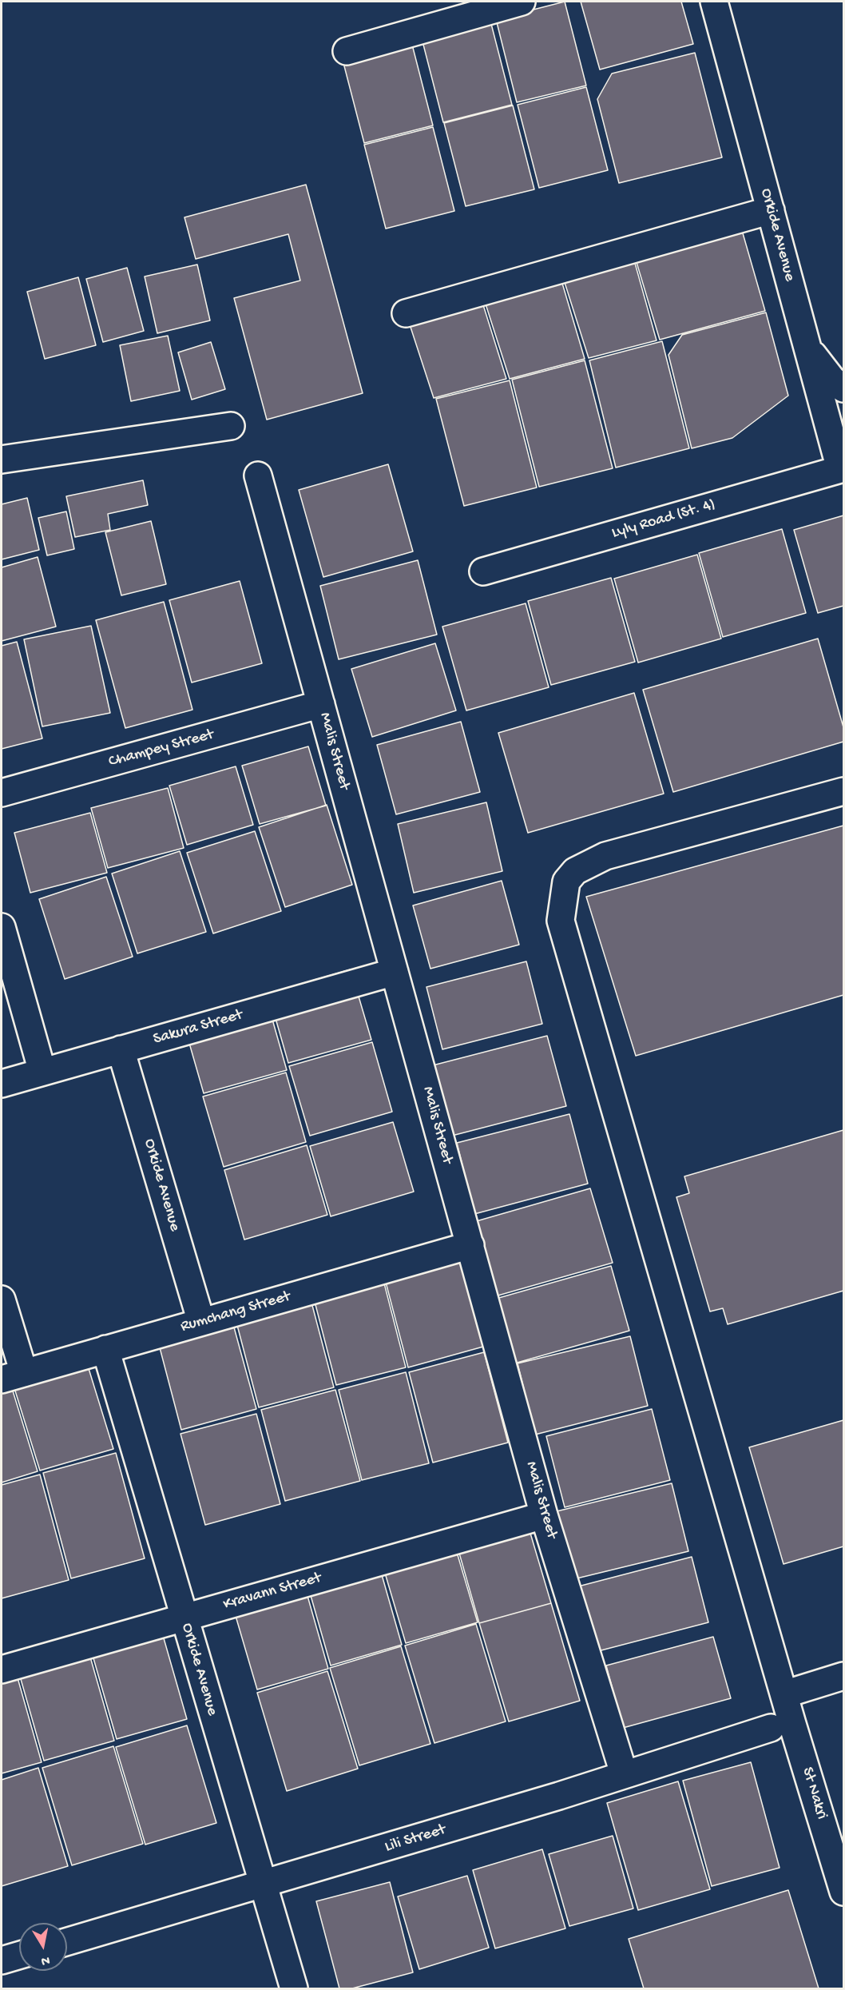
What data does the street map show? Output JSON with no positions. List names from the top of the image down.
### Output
{
  "streets": {
    "street": [
      "Orkide Avenue",
      "Lyly Road (St. 4)",
      "Champey Street",
      "Malis Street",
      "Sakura Street",
      "Rumchang Street",
      "Kravann Street",
      "St Nakri",
      "Lili Street"
    ]
  },
  "crossings": [
    ["Orkide Avenue", "Lyly Road (St. 4)"],
    ["Orkide Avenue", "Sakura Street"],
    ["Orkide Avenue", "Rumchang Street"],
    ["Orkide Avenue", "Kravann Street"],
    ["Orkide Avenue", "Lili Street"],
    ["Champey Street", "Malis Street"],
    ["Malis Street", "Sakura Street"],
    ["Malis Street", "Rumchang Street"],
    ["Malis Street", "Kravann Street"],
    ["Malis Street", "Lili Street"]
  ],
  "north": "bottom"
}
